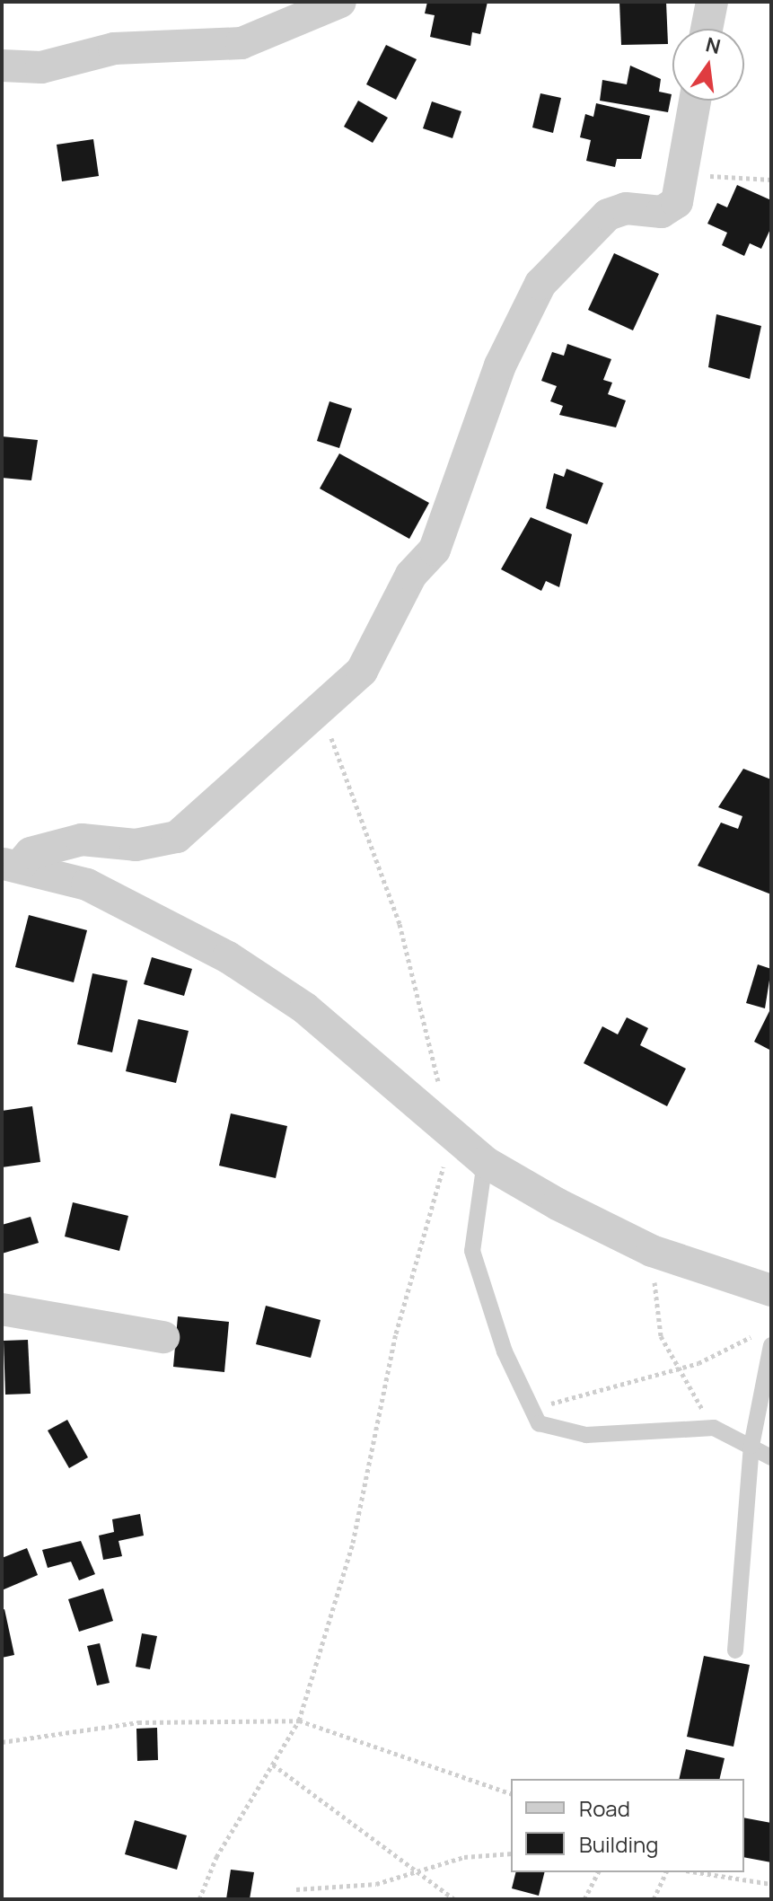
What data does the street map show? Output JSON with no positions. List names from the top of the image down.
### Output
{
  "legend": ["Road", "Building"],
  "north": "top"
}
